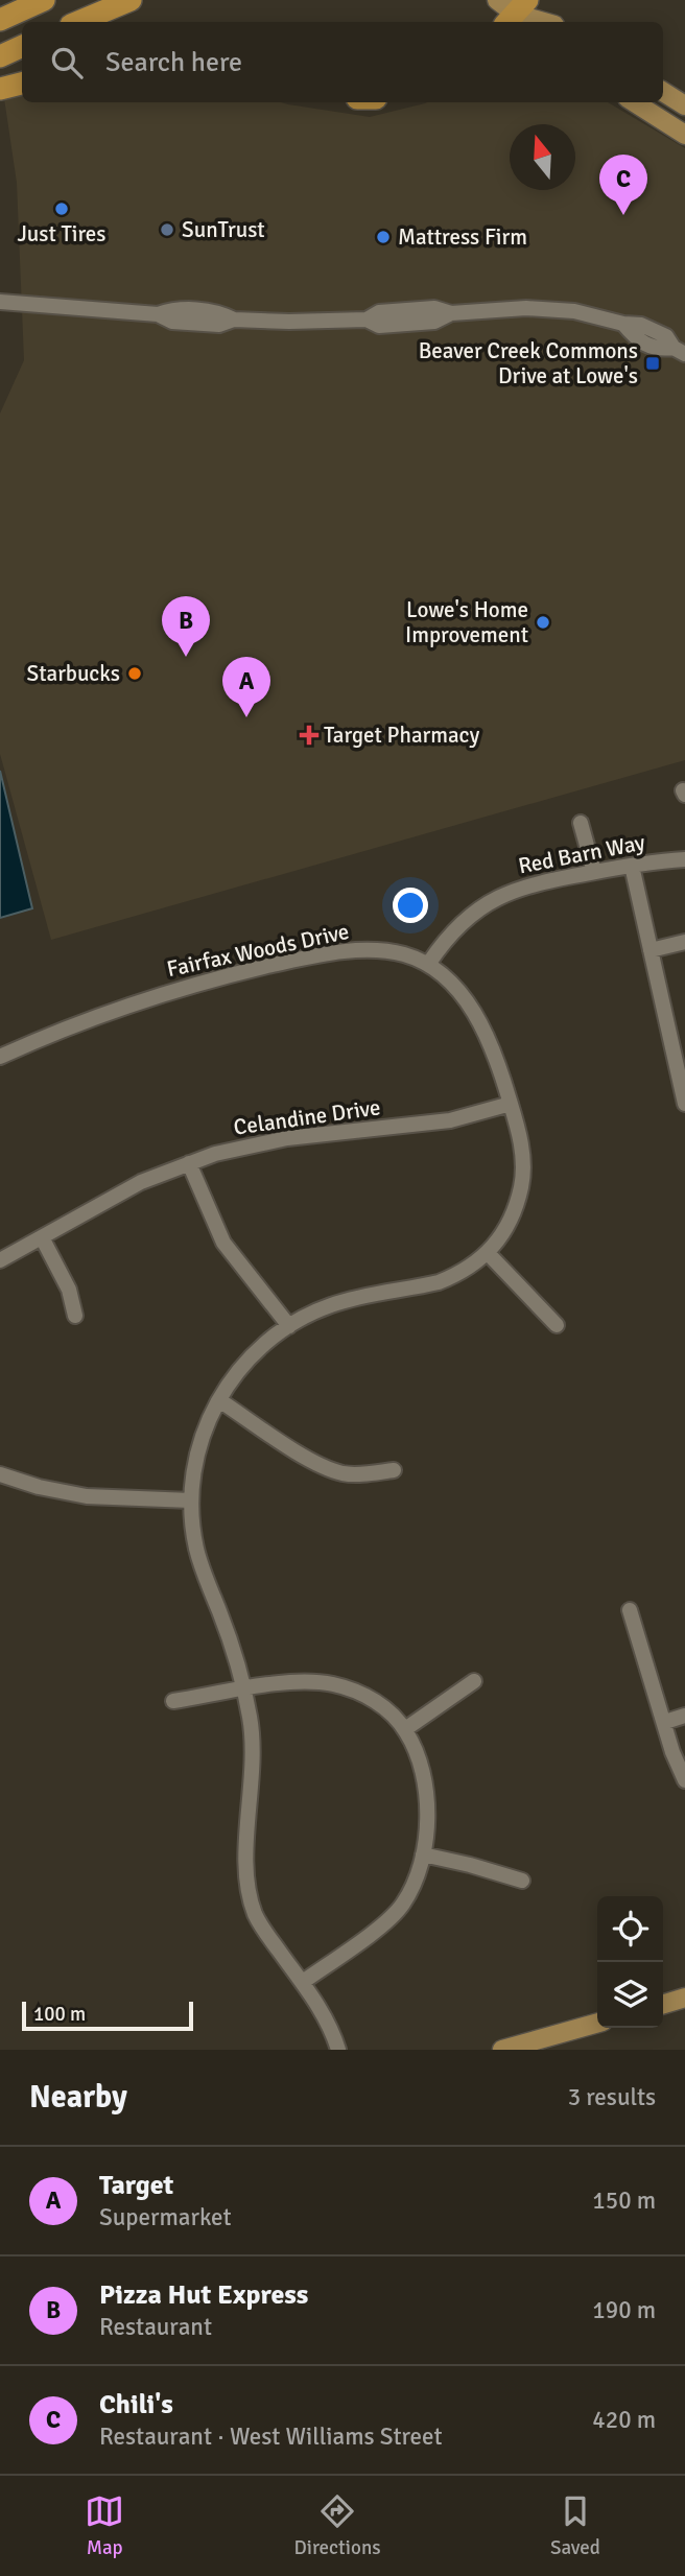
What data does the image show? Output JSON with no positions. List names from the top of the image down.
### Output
{
  "streets": {
    "street": ["Red Barn Way", "Fairfax Woods Drive", "Celandine Drive"]
  },
  "crossings": [
    ["Red Barn Way", "Fairfax Woods Drive"],
    ["Fairfax Woods Drive", "Celandine Drive"]
  ],
  "places": {
    "other": [
      "Just Tires",
      "SunTrust",
      "Mattress Firm",
      "Lowe's Home Improvement",
      "Starbucks"
    ],
    "transit": ["Beaver Creek Commons Drive at Lowe's"],
    "health": ["Target Pharmacy"]
  },
  "scale_bar": "100 m",
  "north": "top",
  "page": {
    "search": "Search here",
    "pins": ["C", "B", "A"],
    "scale": "100 m",
    "heading": ["Nearby", "3 results"],
    "list": [
      {
        "mark": "A",
        "name": "Target",
        "note": "Supermarket",
        "value": "150 m"
      },
      {
        "mark": "B",
        "name": "Pizza Hut Express",
        "note": "Restaurant",
        "value": "190 m"
      },
      {
        "mark": "C",
        "name": "Chili's",
        "note": "Restaurant · West Williams Street",
        "value": "420 m"
      }
    ],
    "nav": ["Map", "Directions", "Saved"]
  }
}
